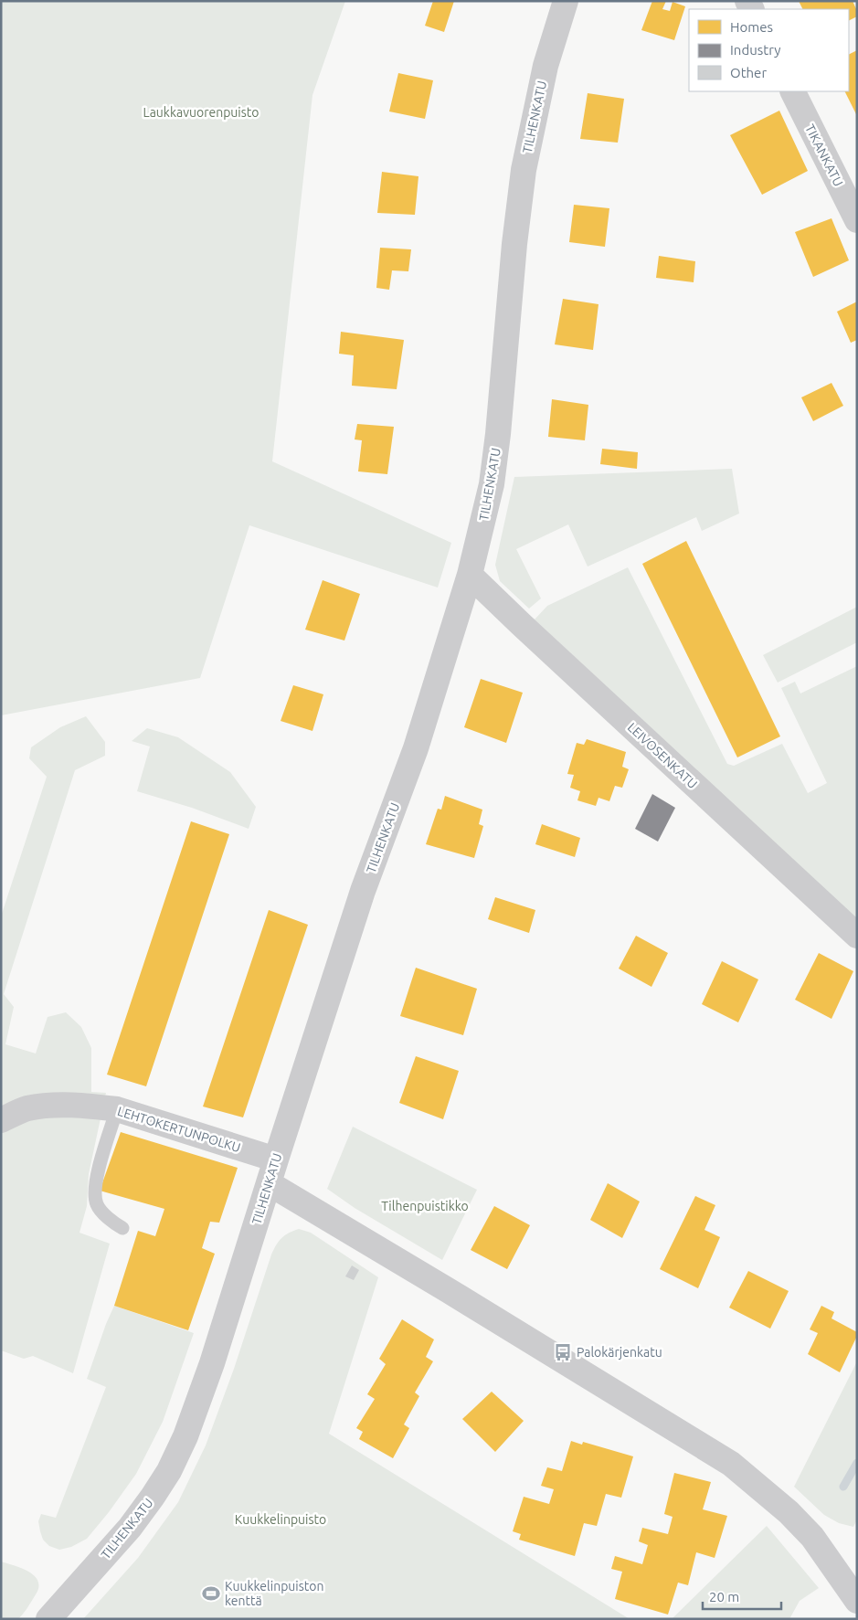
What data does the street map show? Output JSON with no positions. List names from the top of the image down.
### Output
{
  "streets": {
    "street": [
      "TILHENKATU",
      "TIKANKATU",
      "LEIVOSENKATU",
      "LEHTOKERTUNPOLKU"
    ]
  },
  "crossings": [
    ["TILHENKATU", "LEIVOSENKATU"],
    ["TILHENKATU", "LEHTOKERTUNPOLKU"]
  ],
  "parks": ["Laukkavuorenpuisto", "Tilhenpuistikko", "Kuukkelinpuisto"],
  "places": {
    "bus stop": ["Palokärjenkatu"],
    "sports": ["Kuukkelinpuiston kenttä"]
  },
  "legend": ["Homes", "Industry", "Other"],
  "scale_bar": "20 m"
}
